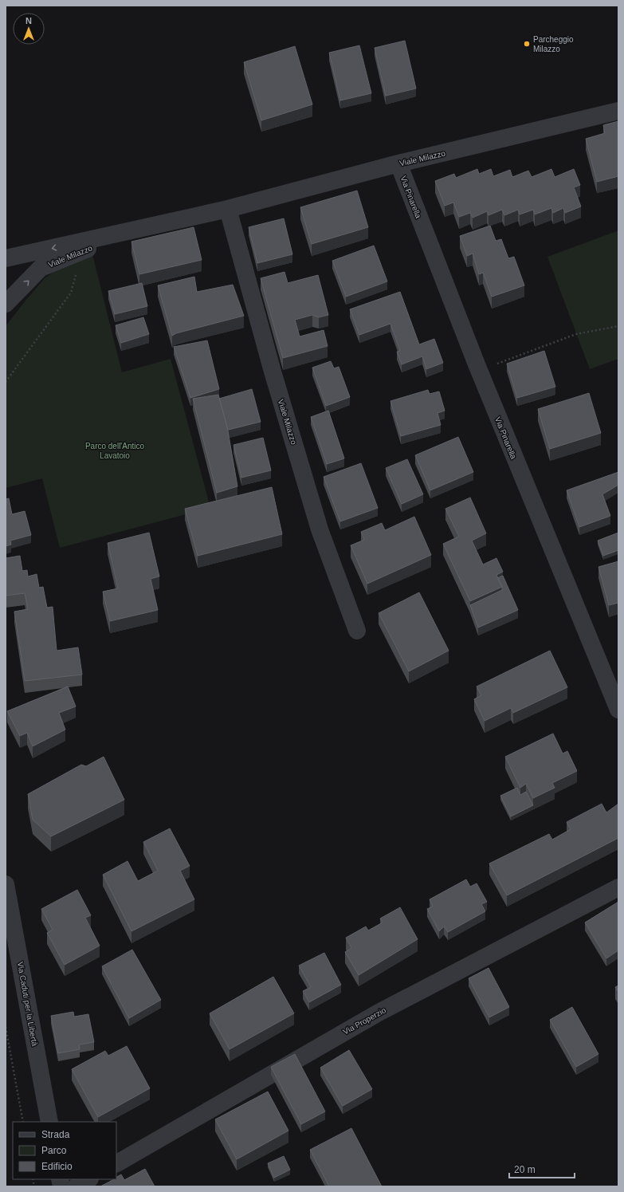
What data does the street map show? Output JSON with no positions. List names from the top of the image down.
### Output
{
  "streets": {
    "street": [
      "Viale Milazzo",
      "Via Pinarella",
      "Via Caduti per la Libertà",
      "Via Properzio"
    ]
  },
  "crossings": [
    ["Viale Milazzo", "Via Pinarella"]
  ],
  "parks": ["Parco dell'Antico Lavatoio"],
  "places": ["Parcheggio Milazzo"],
  "legend": ["Strada", "Parco", "Edificio"],
  "scale_bar": "20 m",
  "north": "top"
}
